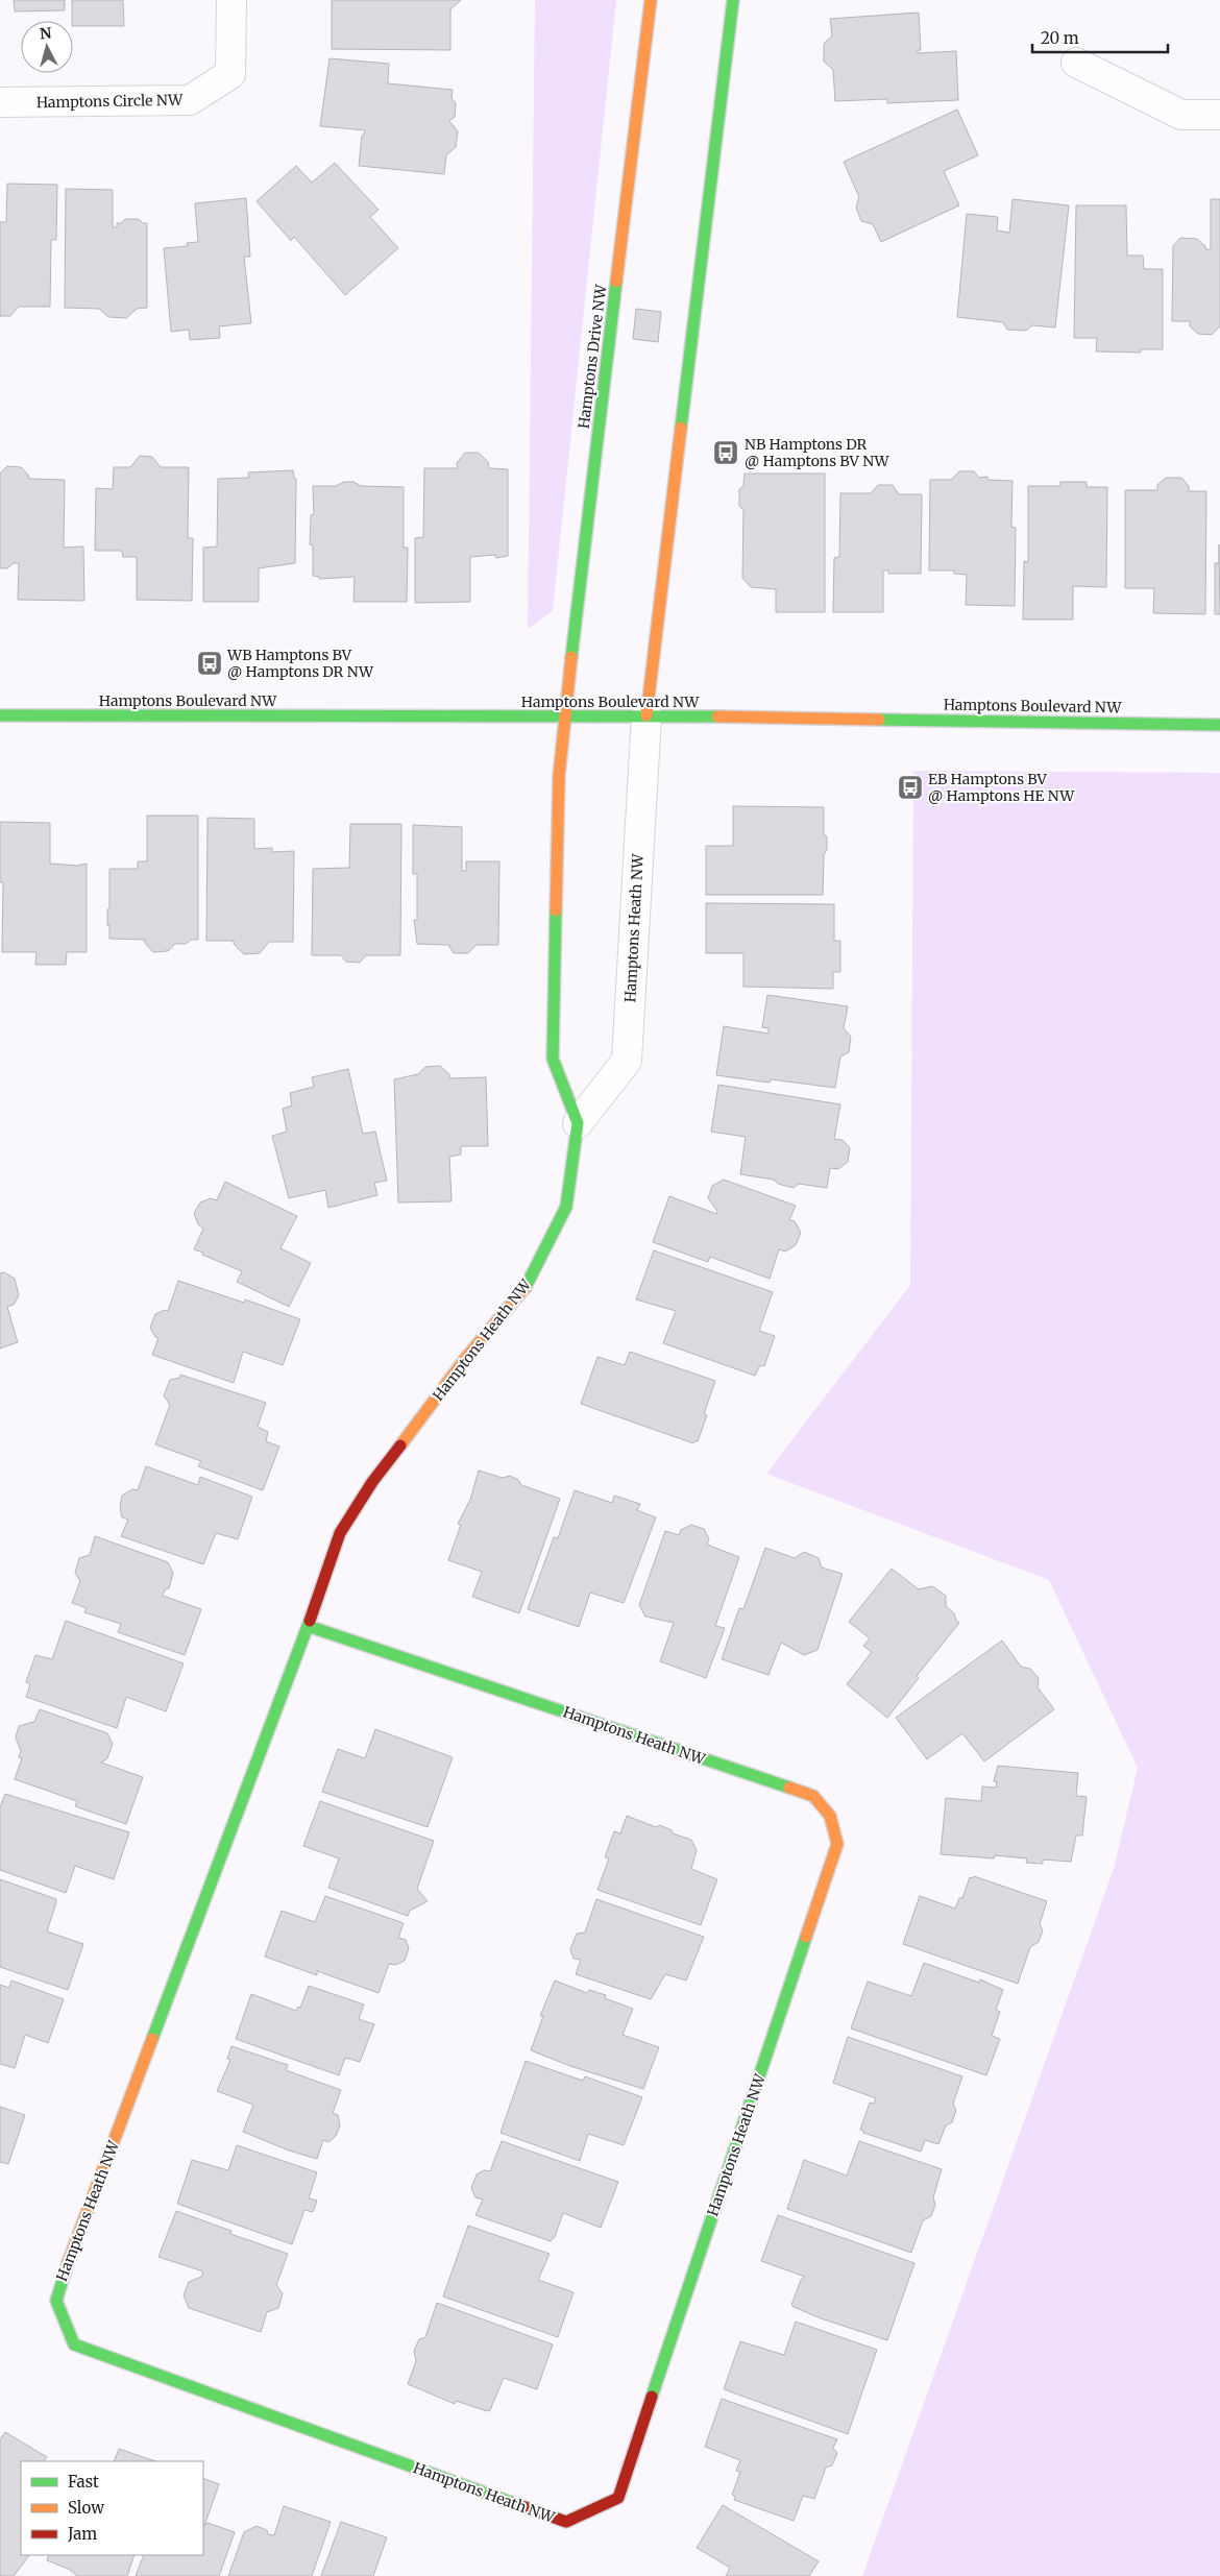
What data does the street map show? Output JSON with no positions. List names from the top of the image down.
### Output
{
  "streets": {
    "street": [
      "Hamptons Circle NW",
      "Hamptons Drive NW",
      "Hamptons Boulevard NW",
      "Hamptons Heath NW"
    ]
  },
  "crossings": [
    ["Hamptons Drive NW", "Hamptons Boulevard NW"],
    ["Hamptons Drive NW", "Hamptons Heath NW"],
    ["Hamptons Boulevard NW", "Hamptons Heath NW"]
  ],
  "places": {
    "bus stop": ["NB Hamptons DR @ Hamptons BV NW", "WB Hamptons BV @ Hamptons DR NW", "EB Hamptons BV @ Hamptons HE NW"]
  },
  "legend": ["Fast", "Slow", "Jam"],
  "scale_bar": "20 m",
  "north": "top"
}
